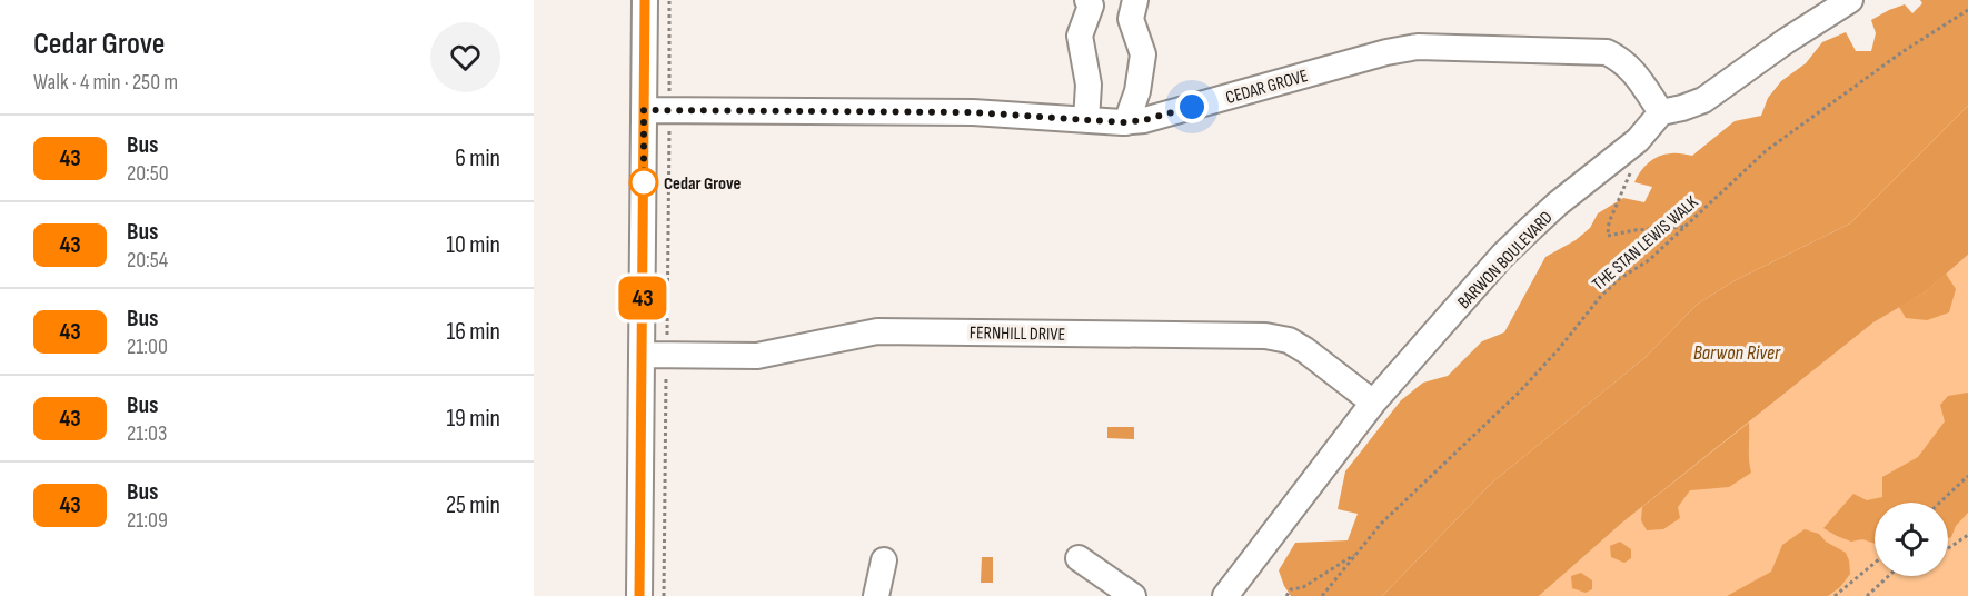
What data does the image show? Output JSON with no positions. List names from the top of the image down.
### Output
{
  "streets": {
    "street": ["CEDAR GROVE", "BARWON BOULEVARD", "FERNHILL DRIVE"],
    "path": ["THE STAN LEWIS WALK"]
  },
  "crossings": [
    ["CEDAR GROVE", "BARWON BOULEVARD"],
    ["BARWON BOULEVARD", "FERNHILL DRIVE"]
  ],
  "water": ["Barwon River"],
  "places": ["Cedar Grove"],
  "lines": ["bus line 43"],
  "page": {
    "heading": ["Cedar Grove", "Walk · 4 min · 250 m"],
    "on_map": "43",
    "list": [
      {
        "mark": "43",
        "name": "Bus",
        "note": "20:50",
        "value": "6 min"
      },
      {
        "mark": "43",
        "name": "Bus",
        "note": "20:54",
        "value": "10 min"
      },
      {
        "mark": "43",
        "name": "Bus",
        "note": "21:00",
        "value": "16 min"
      },
      {
        "mark": "43",
        "name": "Bus",
        "note": "21:03",
        "value": "19 min"
      },
      {
        "mark": "43",
        "name": "Bus",
        "note": "21:09",
        "value": "25 min"
      }
    ]
  }
}
